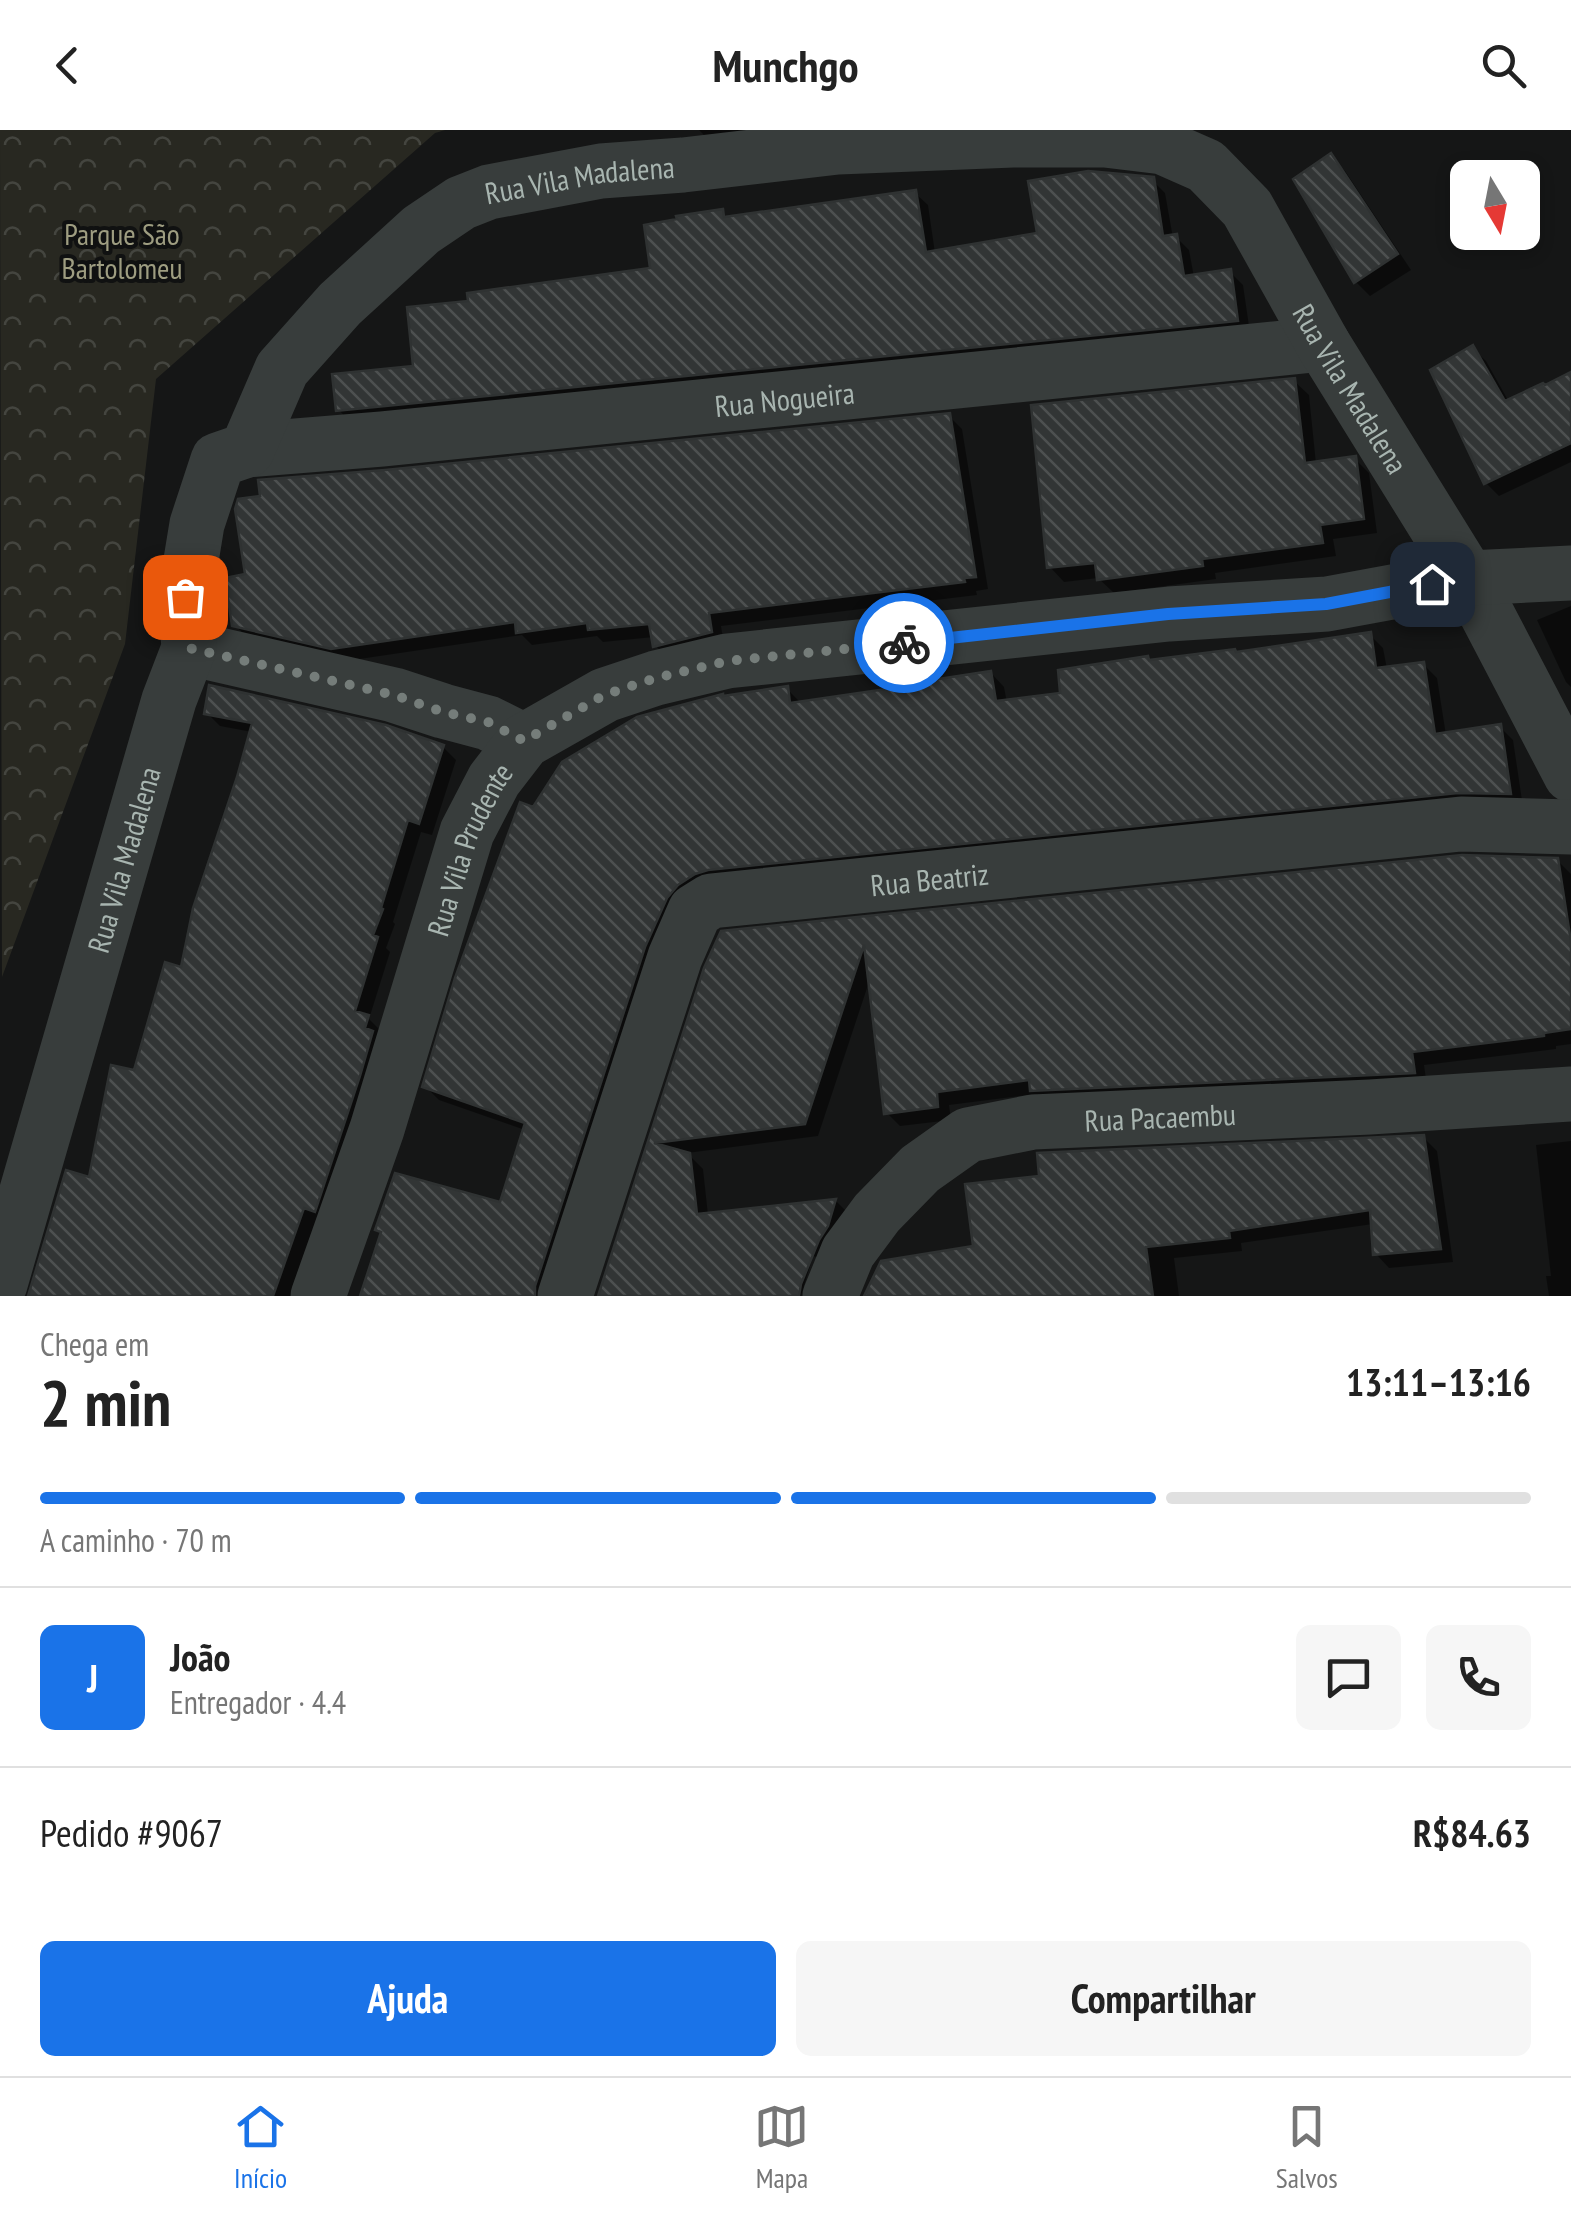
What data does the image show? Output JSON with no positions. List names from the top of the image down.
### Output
{
  "streets": {
    "street": [
      "Rua Vila Madalena",
      "Rua Nogueira",
      "Rua Vila Prudente",
      "Rua Beatriz",
      "Rua Pacaembu"
    ]
  },
  "crossings": [
    ["Rua Vila Madalena", "Rua Nogueira"],
    ["Rua Vila Madalena", "Rua Vila Prudente"]
  ],
  "parks": ["Parque São Bartolomeu"],
  "north": "bottom",
  "page": {
    "header": "Munchgo",
    "heading": ["2 min", "Chega em", "13:11–13:16"],
    "panel": [
      "João",
      "Entregador · 4.4",
      "Pedido #9067",
      "R$84.63"
    ],
    "bar": "A caminho · 70 m",
    "round": "J",
    "buttons": ["Ajuda", "Compartilhar"],
    "tabs": ["Início", "Mapa", "Salvos"]
  }
}
